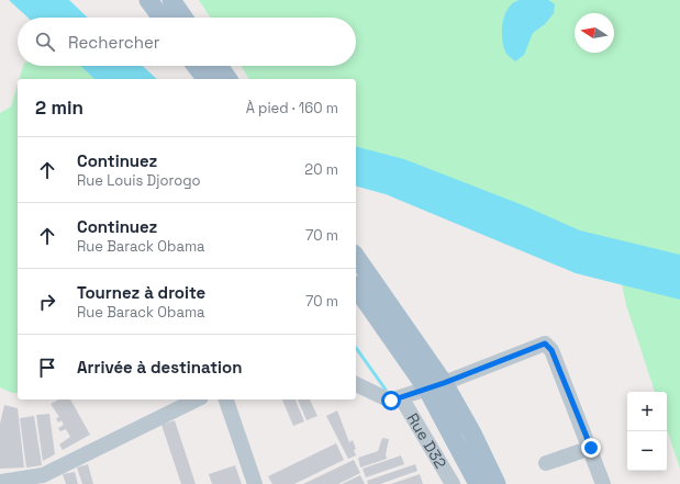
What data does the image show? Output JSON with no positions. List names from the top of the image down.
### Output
{
  "streets": {
    "street": ["Rue D32"]
  },
  "north": "left",
  "page": {
    "search": "Rechercher",
    "heading": ["2 min", "À pied · 160 m"],
    "list": [
      ["Continuez", "Rue Louis Djorogo", "20 m"],
      ["Continuez", "Rue Barack Obama", "70 m"],
      ["Tournez à droite", "Rue Barack Obama", "70 m"],
      "Arrivée à destination"
    ],
    "map_buttons": ["+", "−"]
  }
}
